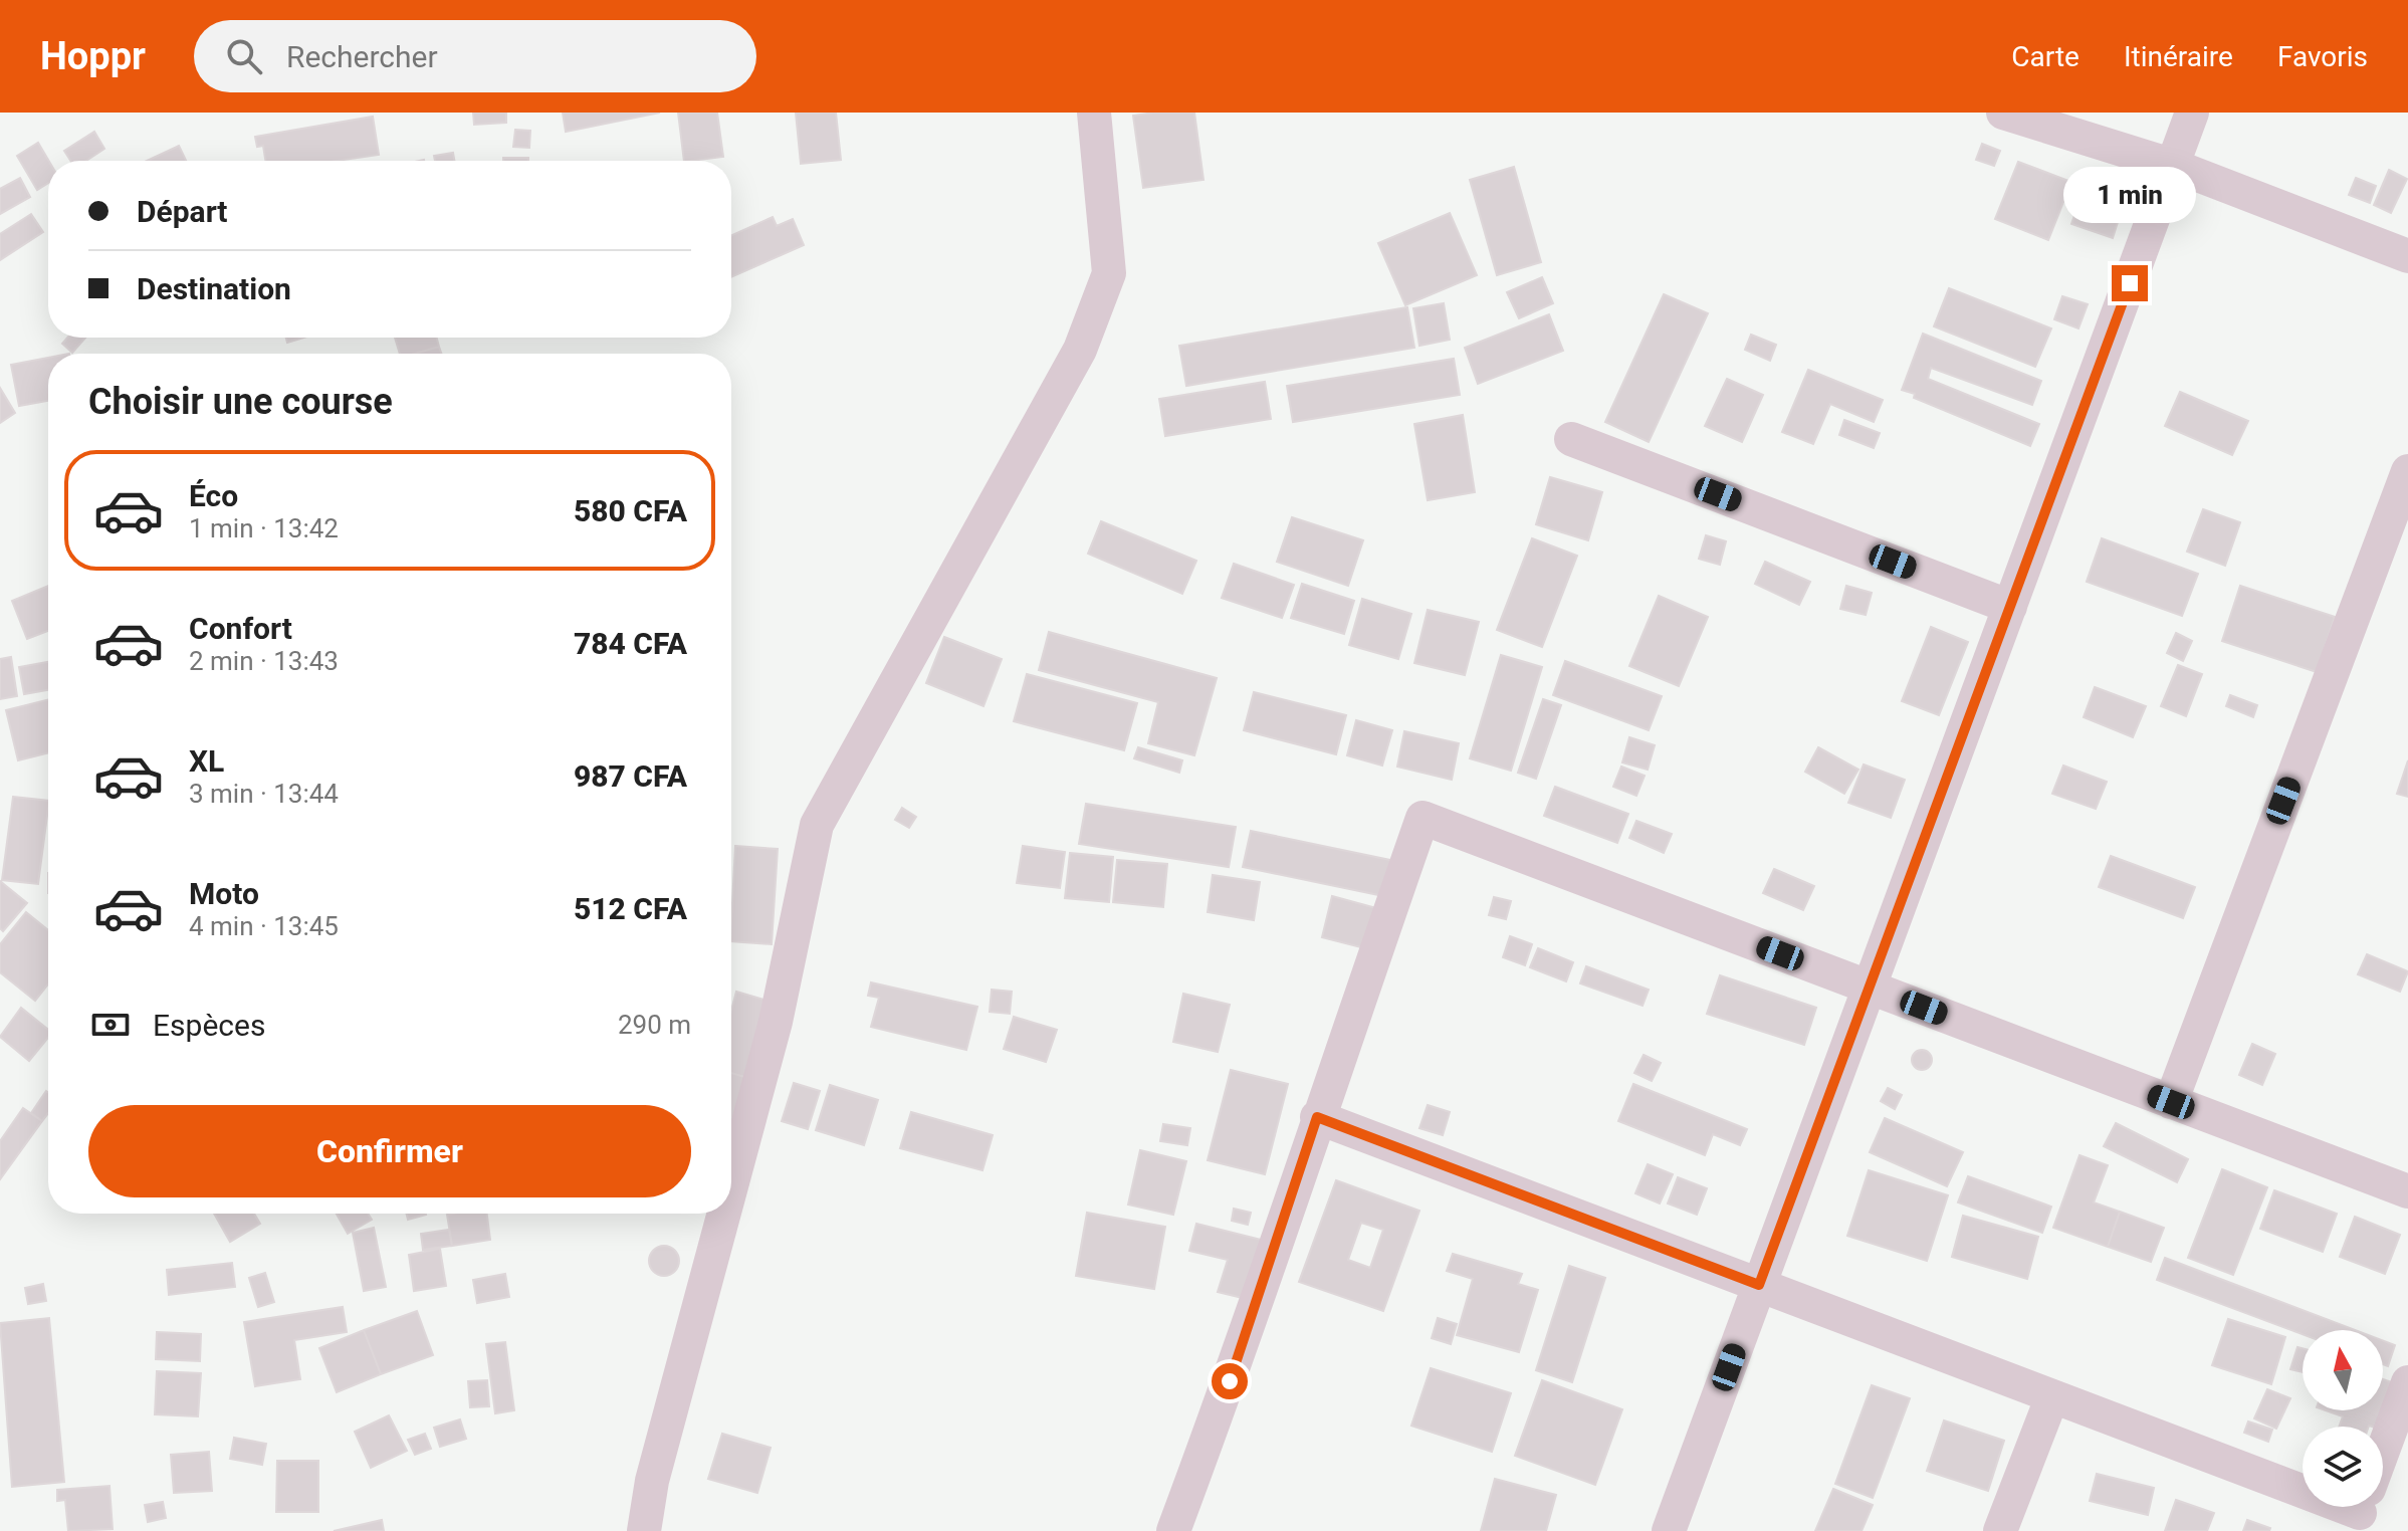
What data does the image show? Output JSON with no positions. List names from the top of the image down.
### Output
{
  "north": "top",
  "page": {
    "header": "Hoppr",
    "search": "Rechercher",
    "nav": ["Carte", "Itinéraire", "Favoris"],
    "banner": ["Départ", "Destination"],
    "bubble": "1 min",
    "heading": "Choisir une course",
    "list": [
      {
        "name": "Éco",
        "note": "1 min · 13:42",
        "value": "580 CFA"
      },
      {
        "name": "Confort",
        "note": "2 min · 13:43",
        "value": "784 CFA"
      },
      {
        "name": "XL",
        "note": "3 min · 13:44",
        "value": "987 CFA"
      },
      {
        "name": "Moto",
        "note": "4 min · 13:45",
        "value": "512 CFA"
      }
    ],
    "pay": ["Espèces", "290 m"],
    "buttons": "Confirmer"
  }
}
